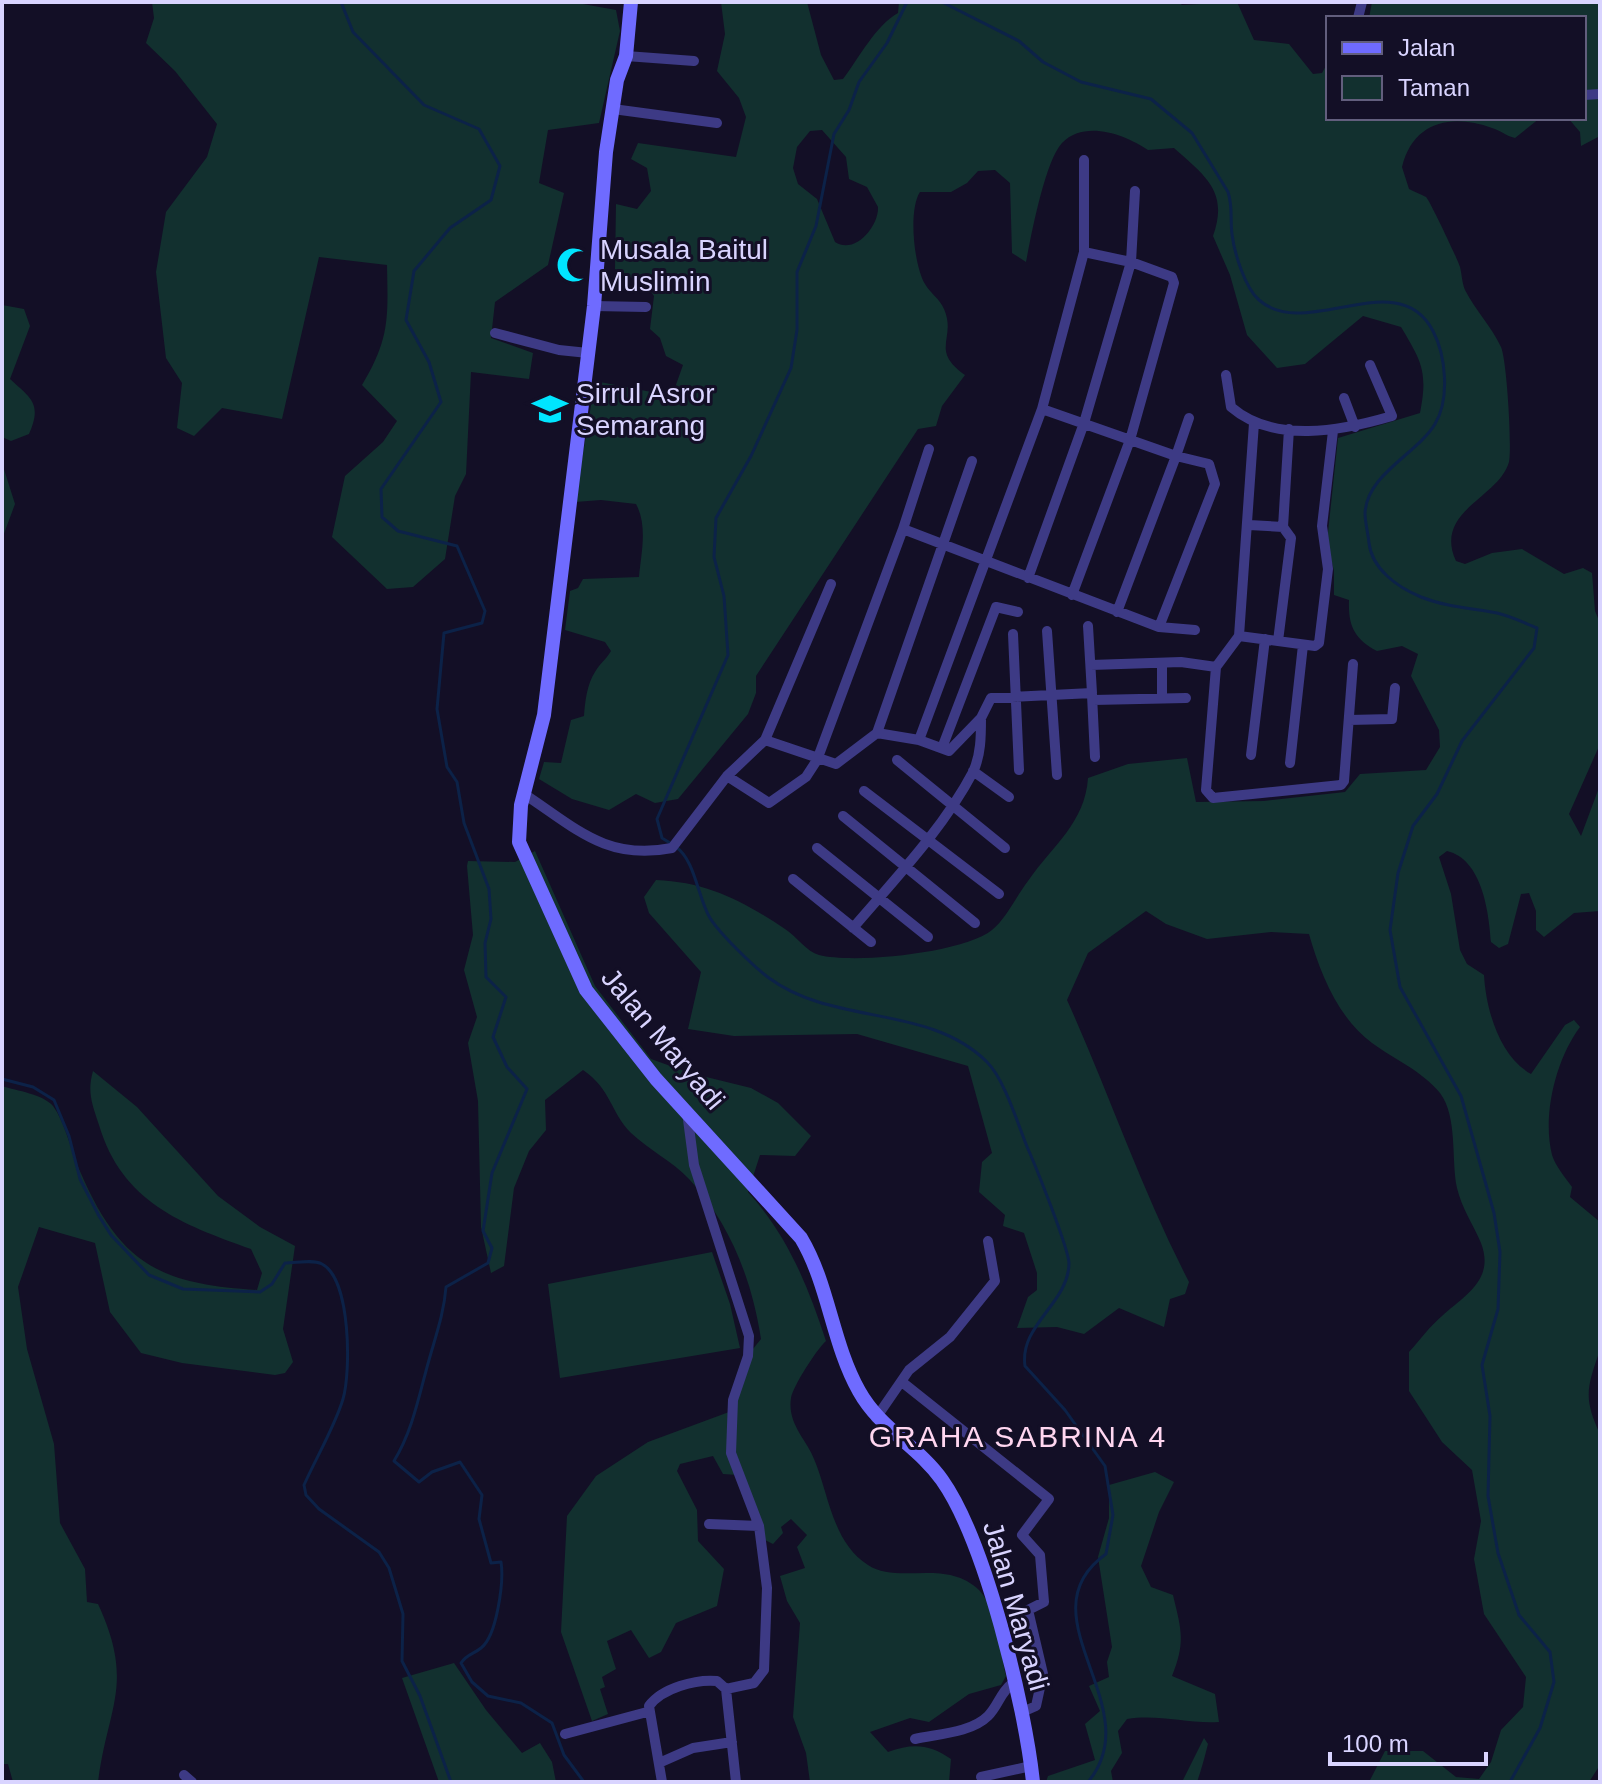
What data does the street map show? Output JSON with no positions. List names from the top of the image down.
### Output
{
  "streets": {
    "street": ["Jalan Maryadi"]
  },
  "districts": ["GRAHA SABRINA 4"],
  "places": {
    "mosque": ["Musala Baitul Muslimin"],
    "school or university": ["Sirrul Asror Semarang"]
  },
  "legend": ["Jalan", "Taman"],
  "scale_bar": "100 m"
}
